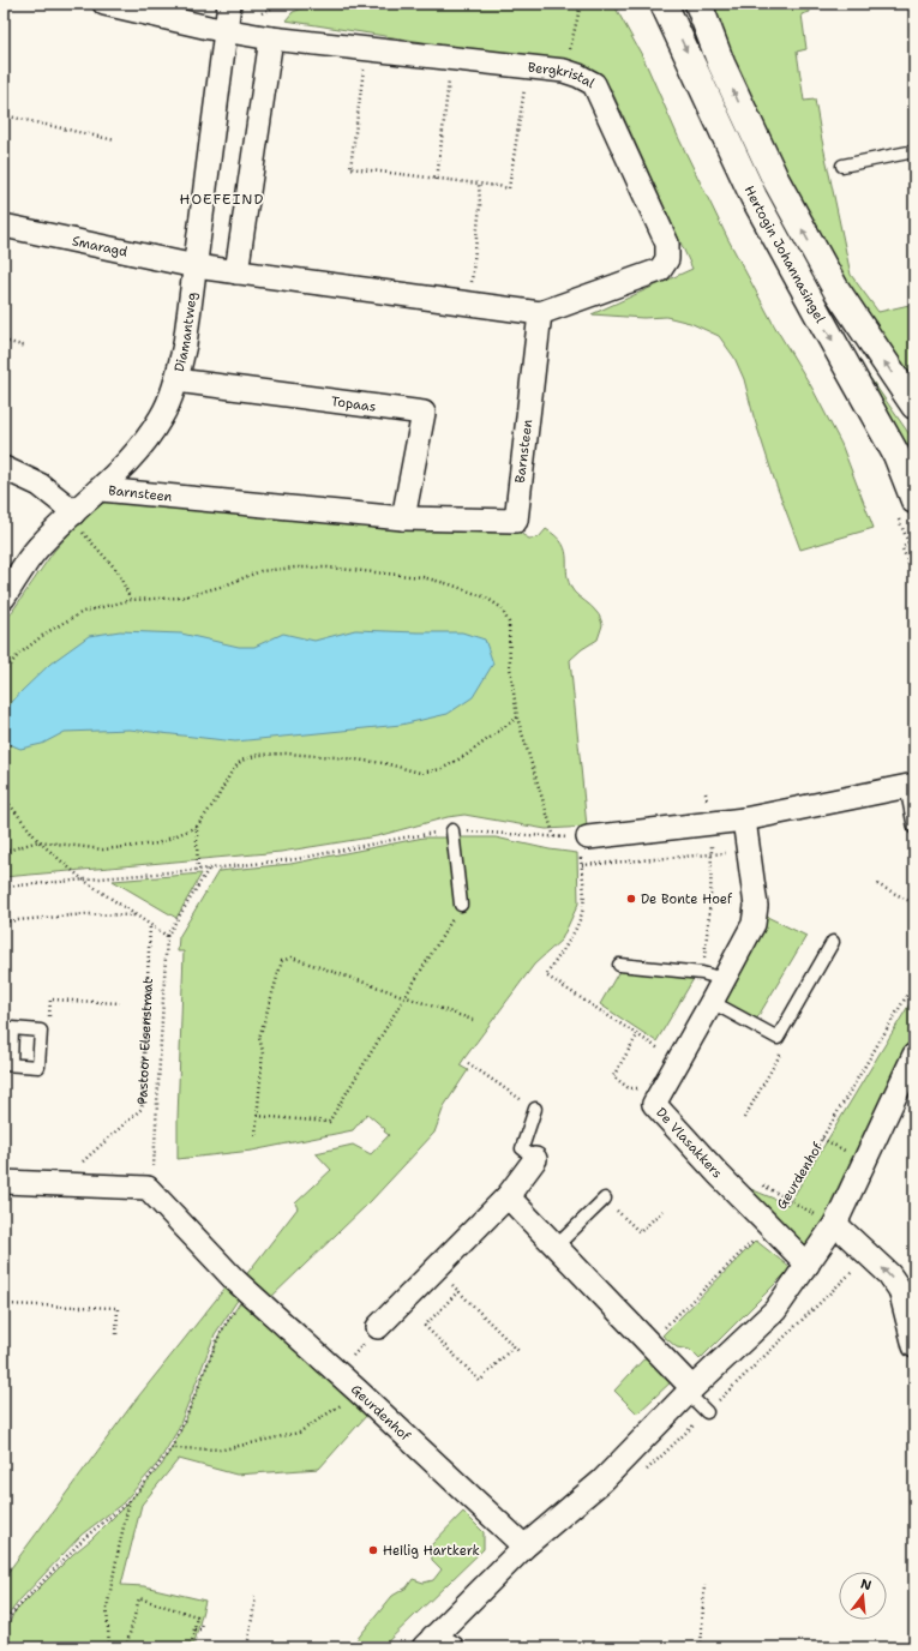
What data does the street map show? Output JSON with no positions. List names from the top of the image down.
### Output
{
  "streets": {
    "main road": ["Hertogin Johannasingel"],
    "street": [
      "Bergkristal",
      "Smaragd",
      "Diamantweg",
      "Topaas",
      "Barnsteen",
      "De Vlasakkers",
      "Geurdenhof"
    ],
    "path": ["Pastoor Elsenstraat"]
  },
  "crossings": [
    ["Bergkristal", "Diamantweg"],
    ["Bergkristal", "Barnsteen"],
    ["Smaragd", "Diamantweg"],
    ["Diamantweg", "Topaas"],
    ["Diamantweg", "Barnsteen"],
    ["Topaas", "Barnsteen"],
    ["De Vlasakkers", "Geurdenhof"]
  ],
  "districts": ["HOEFEIND"],
  "places": ["De Bonte Hoef", "Heilig Hartkerk"],
  "north": "top"
}
